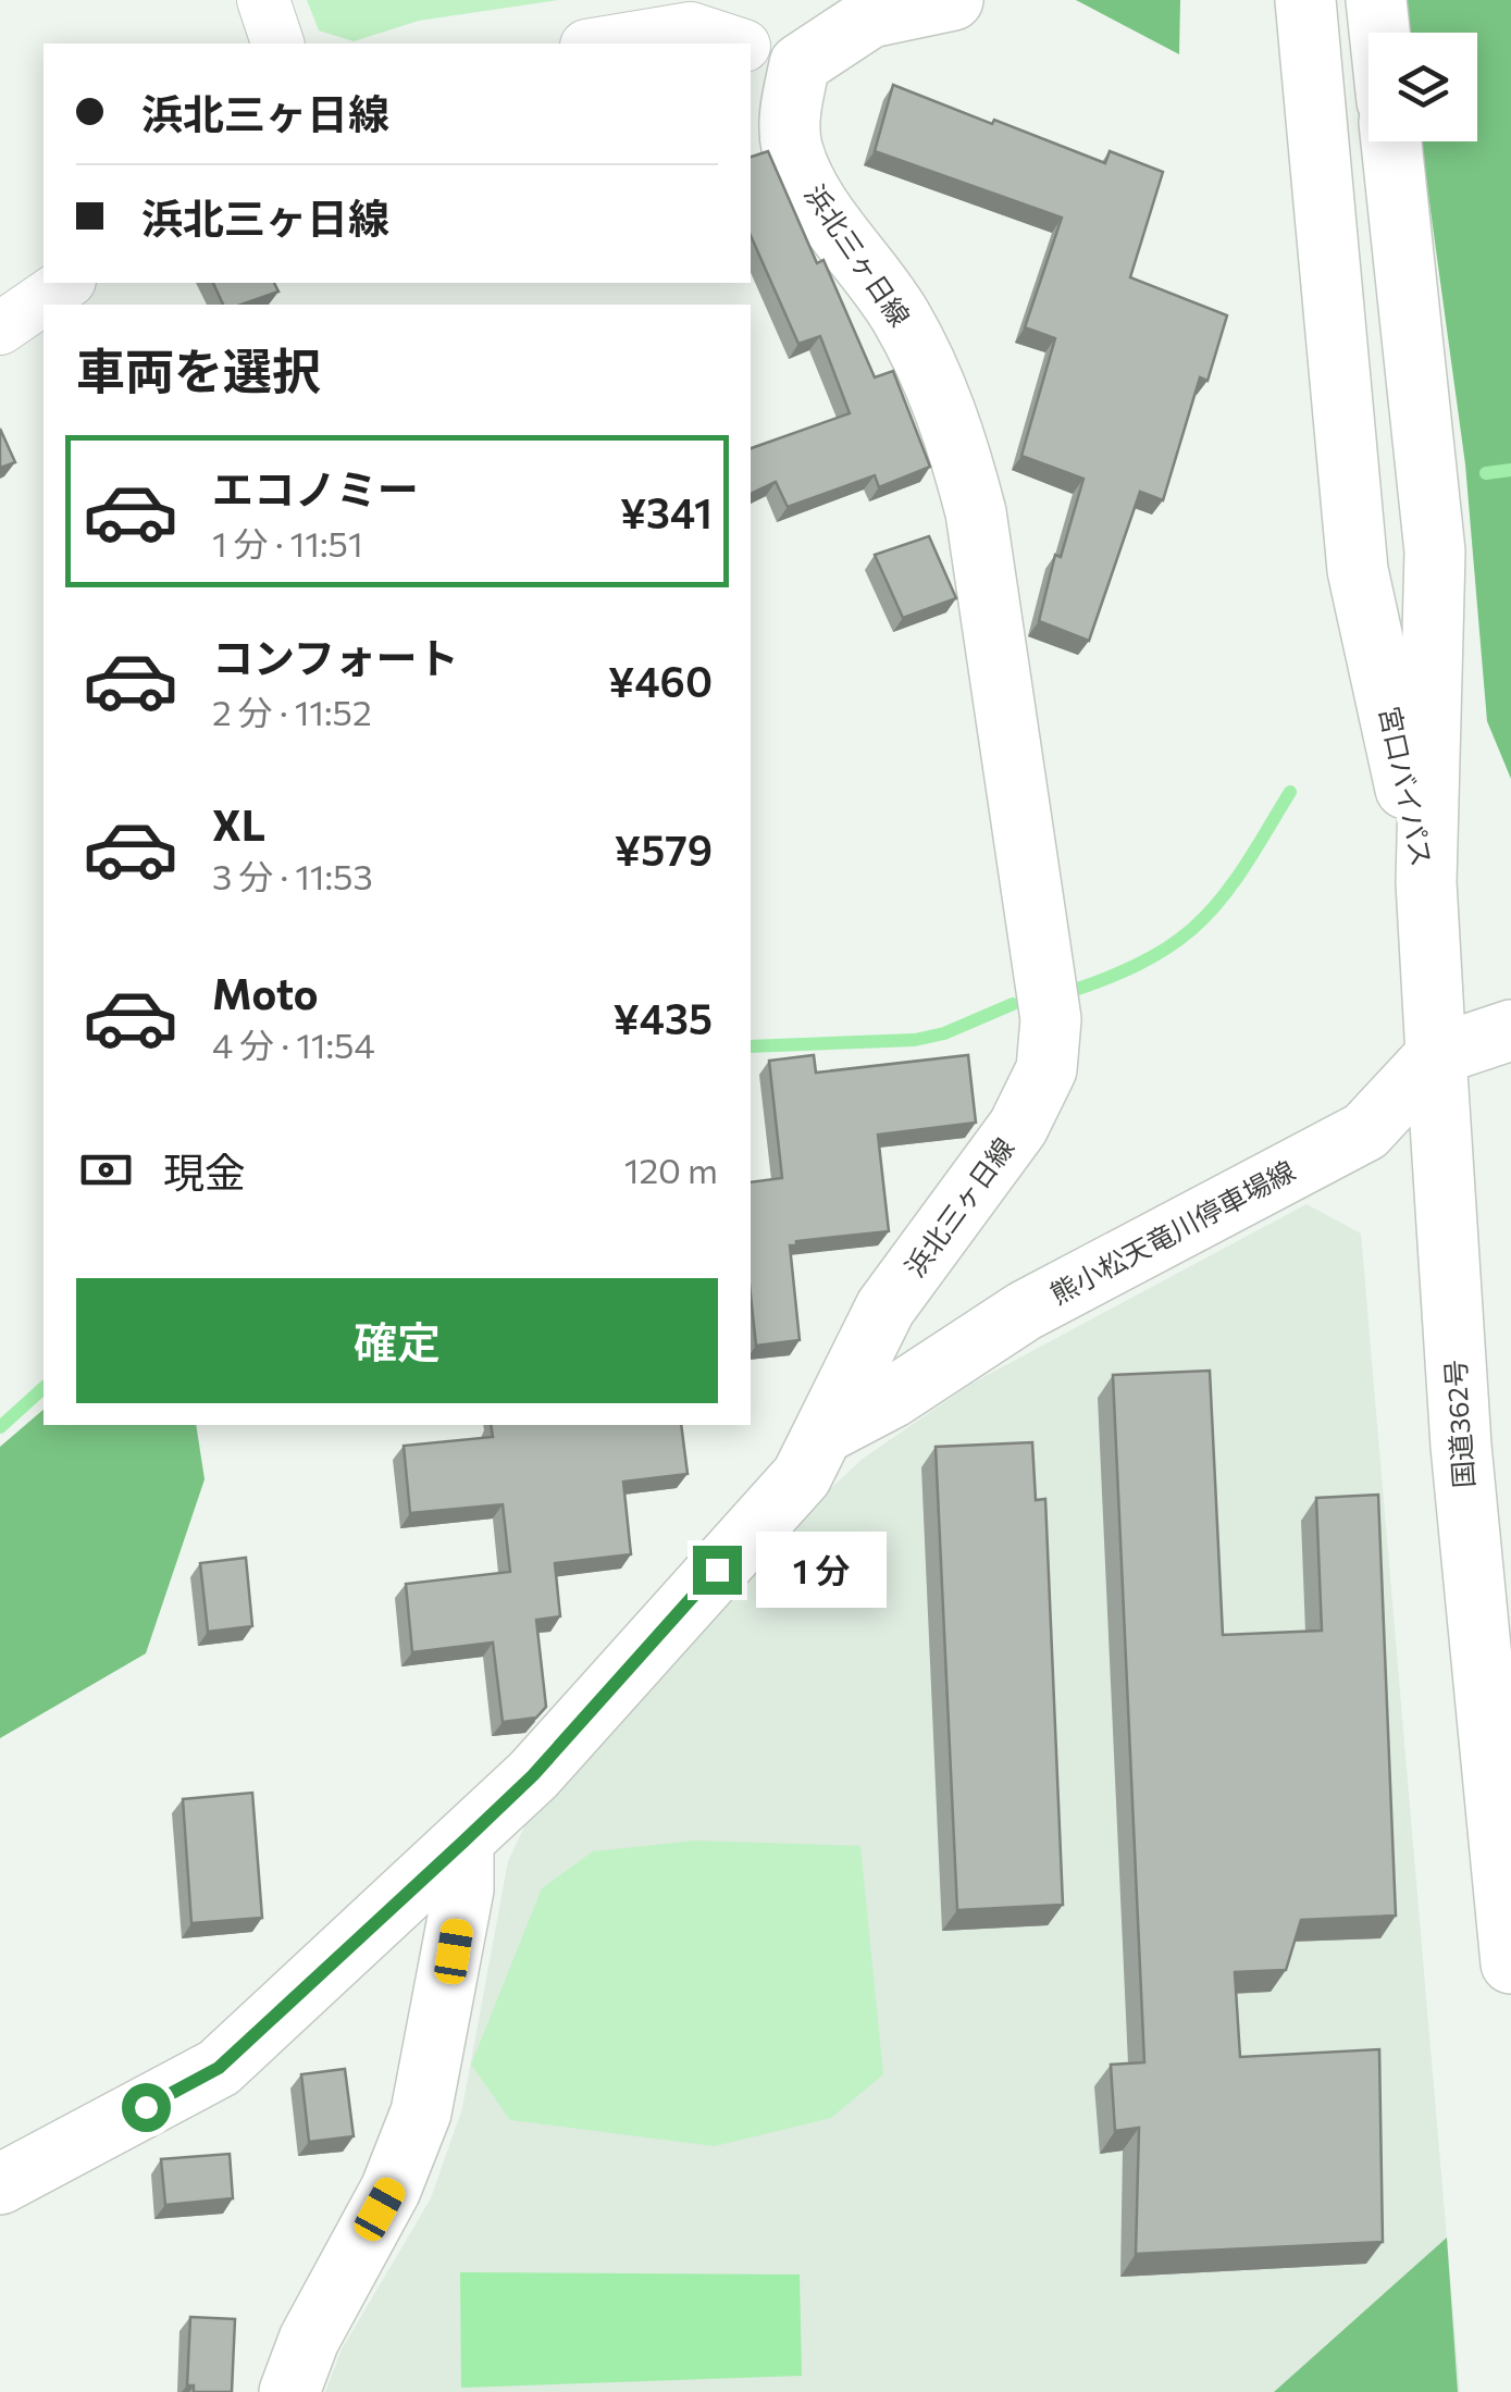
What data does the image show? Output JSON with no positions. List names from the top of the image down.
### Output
{
  "streets": {
    "main road": [
      "浜北三ヶ日線",
      "宮口バイパス",
      "熊小松天竜川停車場線",
      "国道362号"
    ]
  },
  "crossings": [
    ["浜北三ヶ日線", "熊小松天竜川停車場線"],
    ["宮口バイパス", "国道362号"],
    ["熊小松天竜川停車場線", "国道362号"]
  ],
  "page": {
    "banner": ["浜北三ヶ日線", "浜北三ヶ日線"],
    "heading": "車両を選択",
    "list": [
      {
        "name": "エコノミー",
        "note": "1 分 · 11:51",
        "value": "¥341"
      },
      {
        "name": "コンフォート",
        "note": "2 分 · 11:52",
        "value": "¥460"
      },
      {
        "name": "XL",
        "note": "3 分 · 11:53",
        "value": "¥579"
      },
      {
        "name": "Moto",
        "note": "4 分 · 11:54",
        "value": "¥435"
      }
    ],
    "pay": ["現金", "120 m"],
    "buttons": "確定",
    "bubble": "1 分"
  }
}
